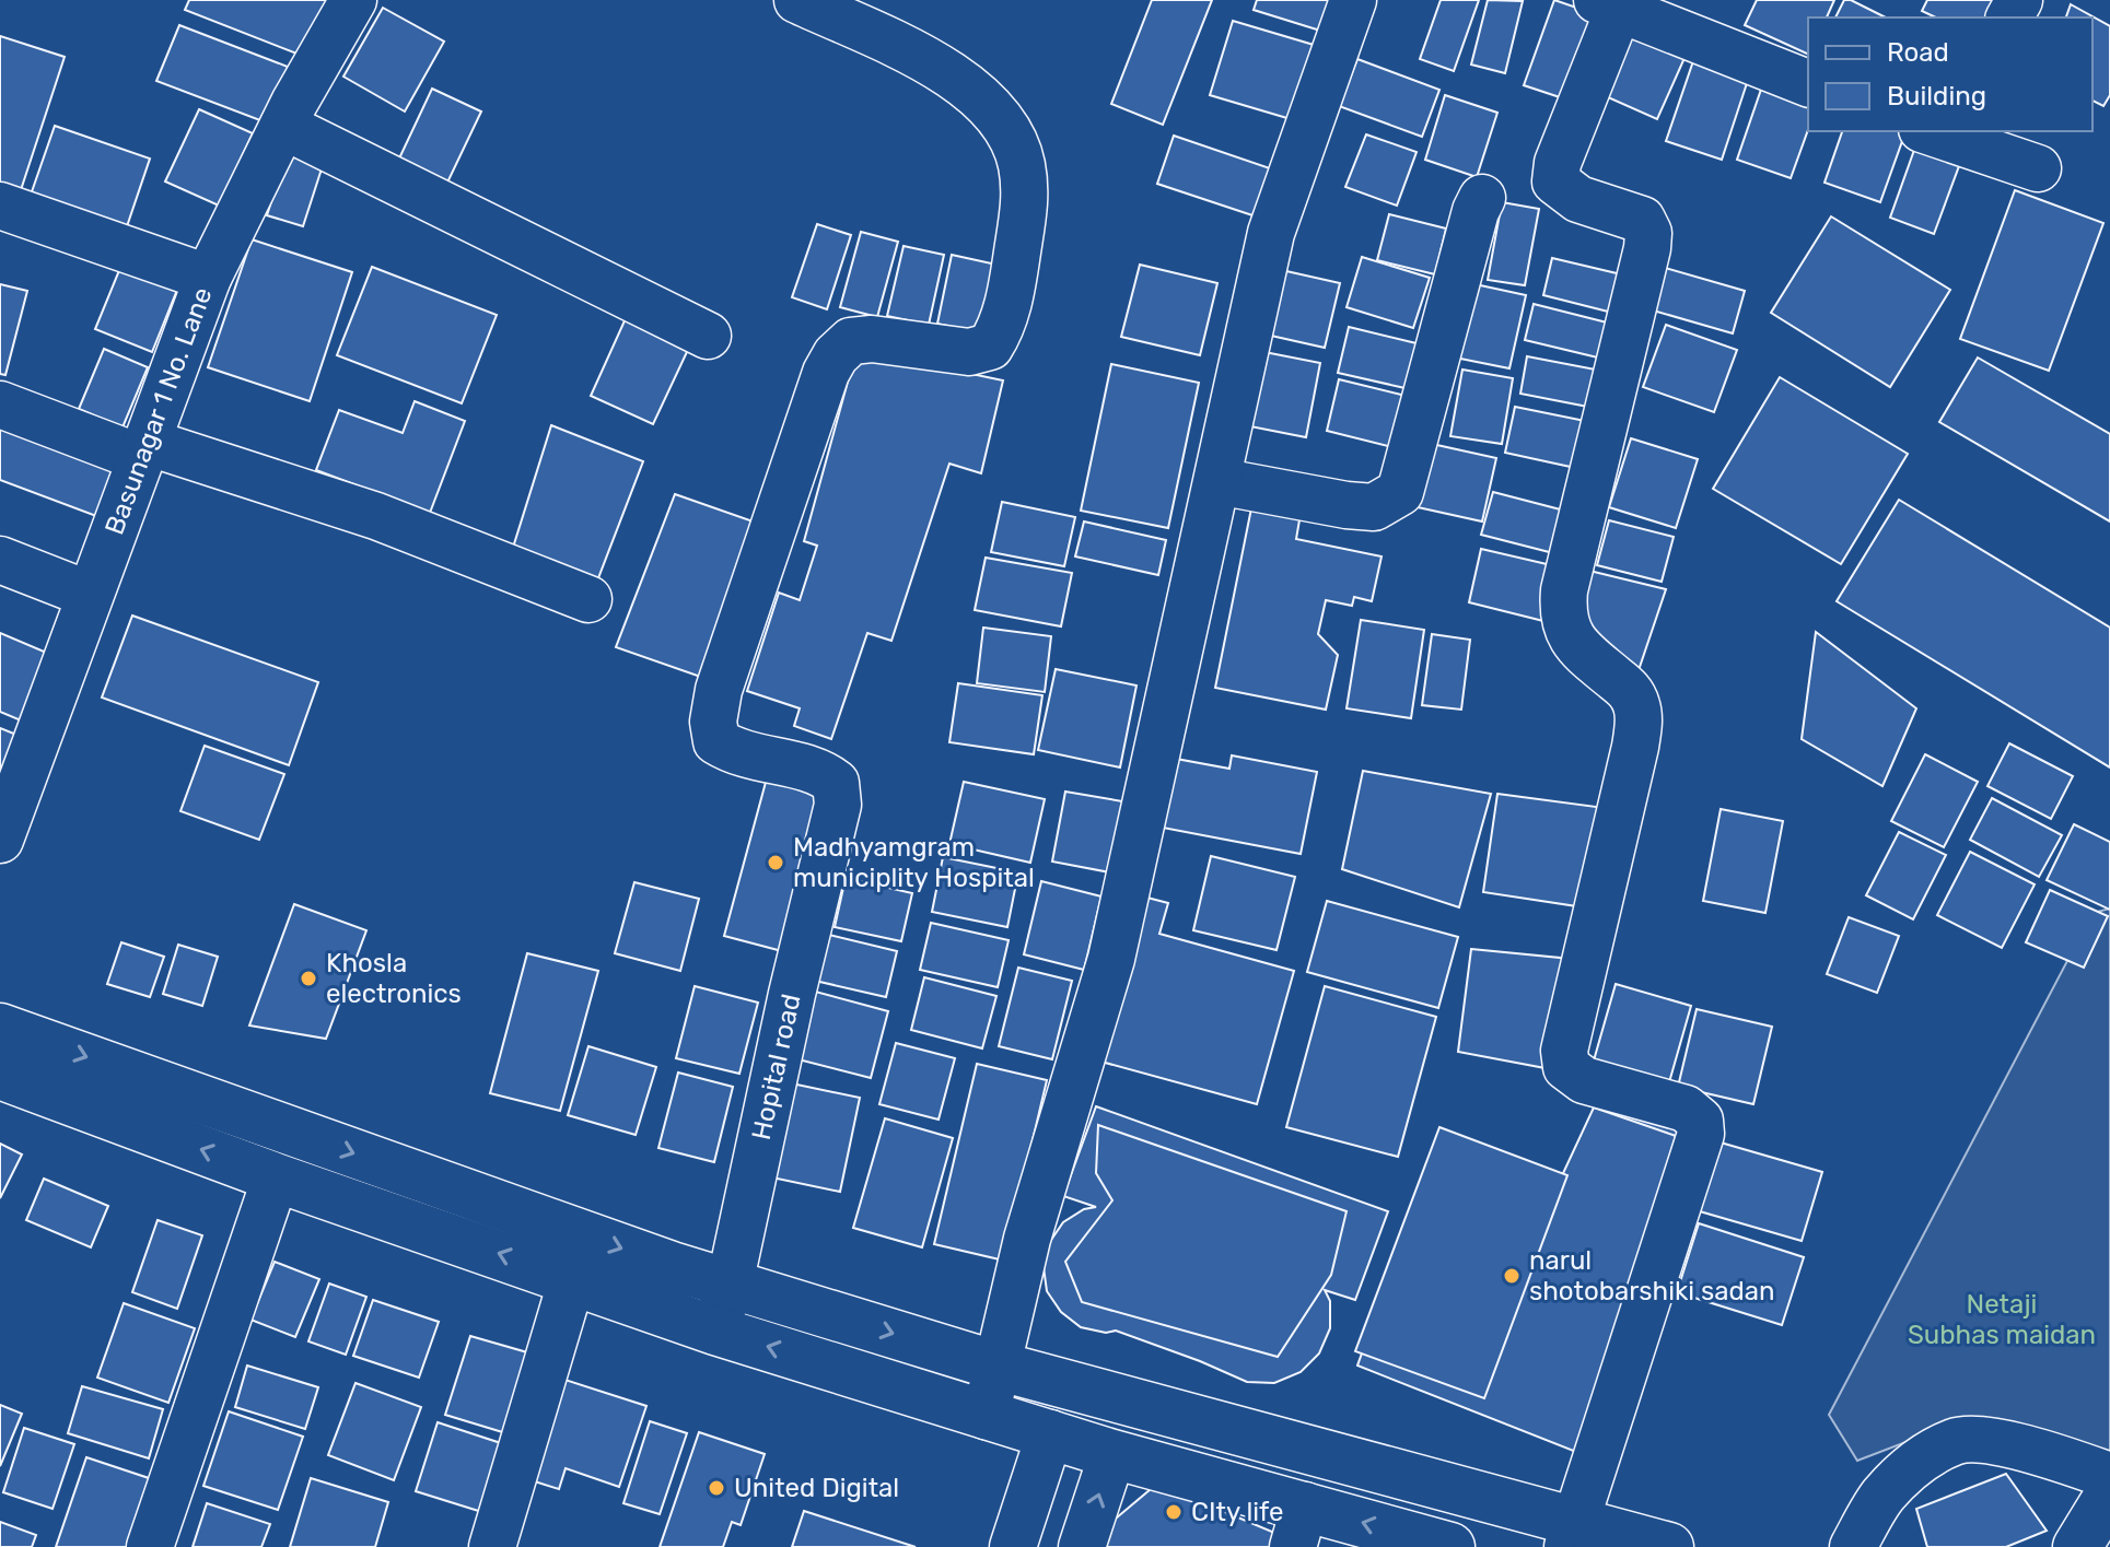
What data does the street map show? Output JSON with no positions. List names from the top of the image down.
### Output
{
  "streets": {
    "street": ["Basunagar 1 No. Lane", "Hopital road"]
  },
  "parks": ["Netaji Subhas maidan"],
  "places": [
    "Madhyamgram municiplity Hospital",
    "Khosla electronics",
    "narul shotobarshiki sadan",
    "United Digital",
    "CIty life"
  ],
  "legend": ["Road", "Building"]
}
